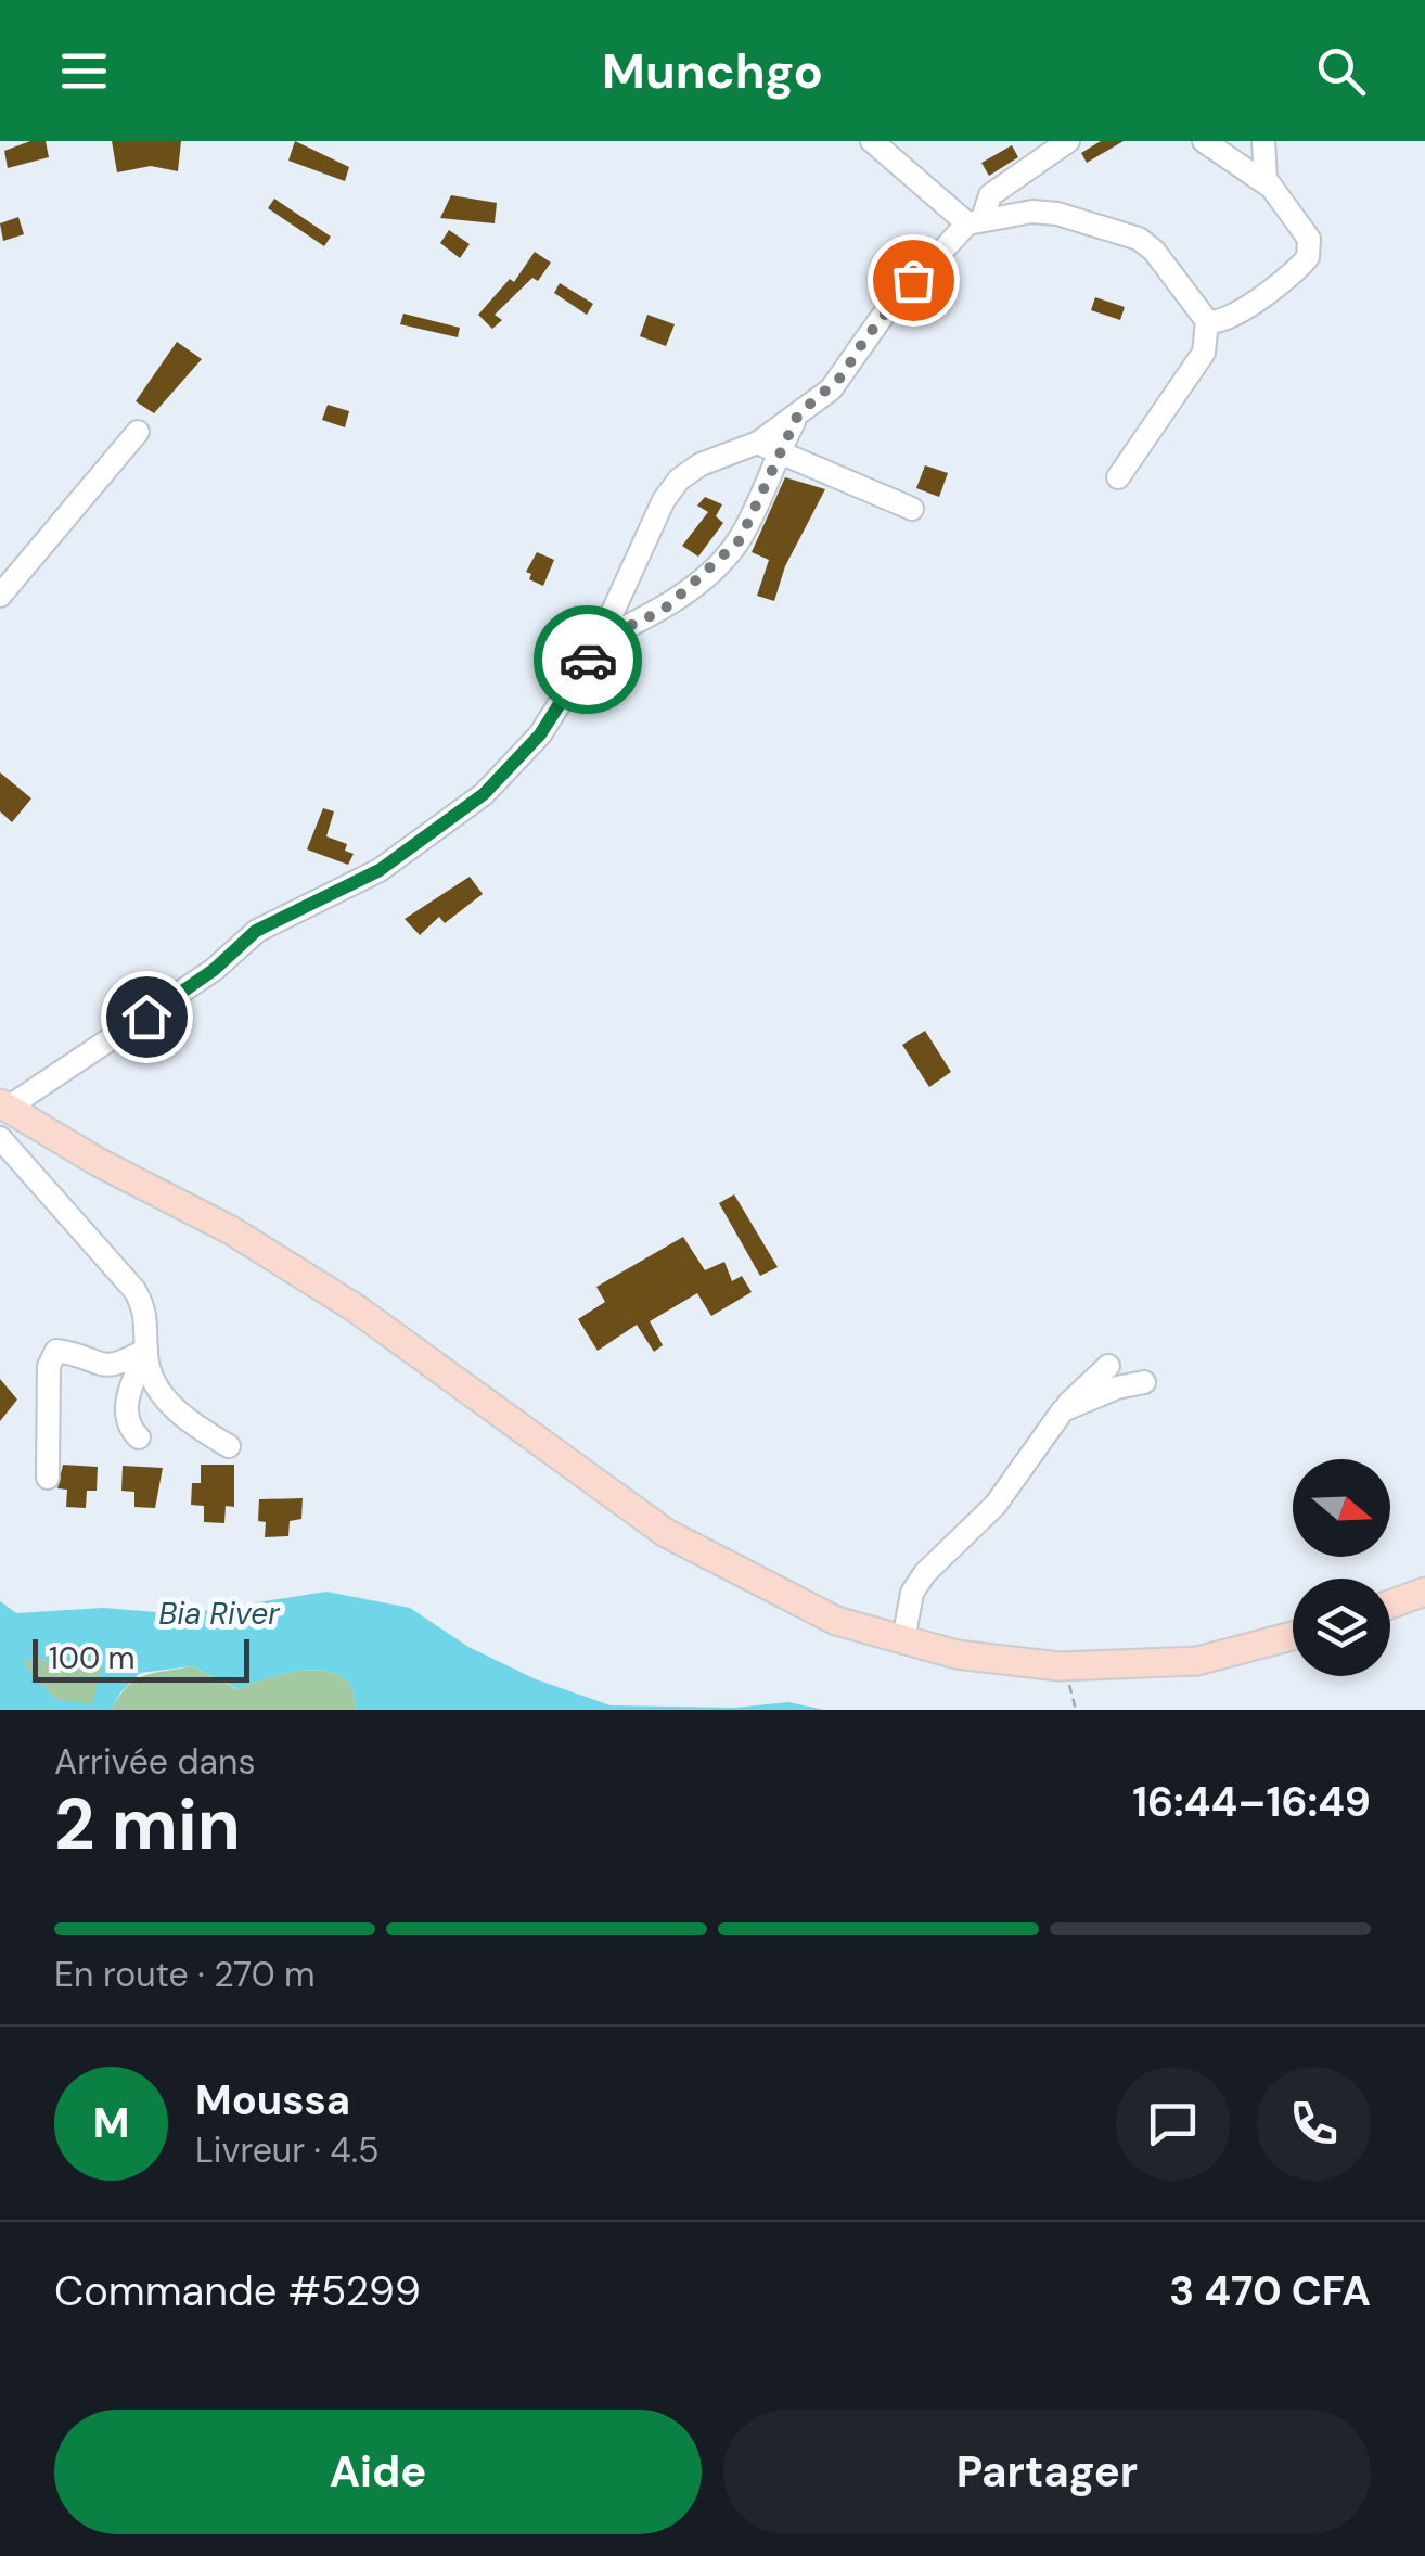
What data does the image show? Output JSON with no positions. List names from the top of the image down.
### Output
{
  "water": ["Bia River"],
  "scale_bar": "100 m",
  "north": "right",
  "page": {
    "header": "Munchgo",
    "scale": "100 m",
    "heading": ["2 min", "Arrivée dans", "16:44–16:49"],
    "panel": [
      "Moussa",
      "Livreur · 4.5",
      "Commande #5299",
      "3 470 CFA"
    ],
    "bar": "En route · 270 m",
    "round": "M",
    "buttons": ["Aide", "Partager"]
  }
}
